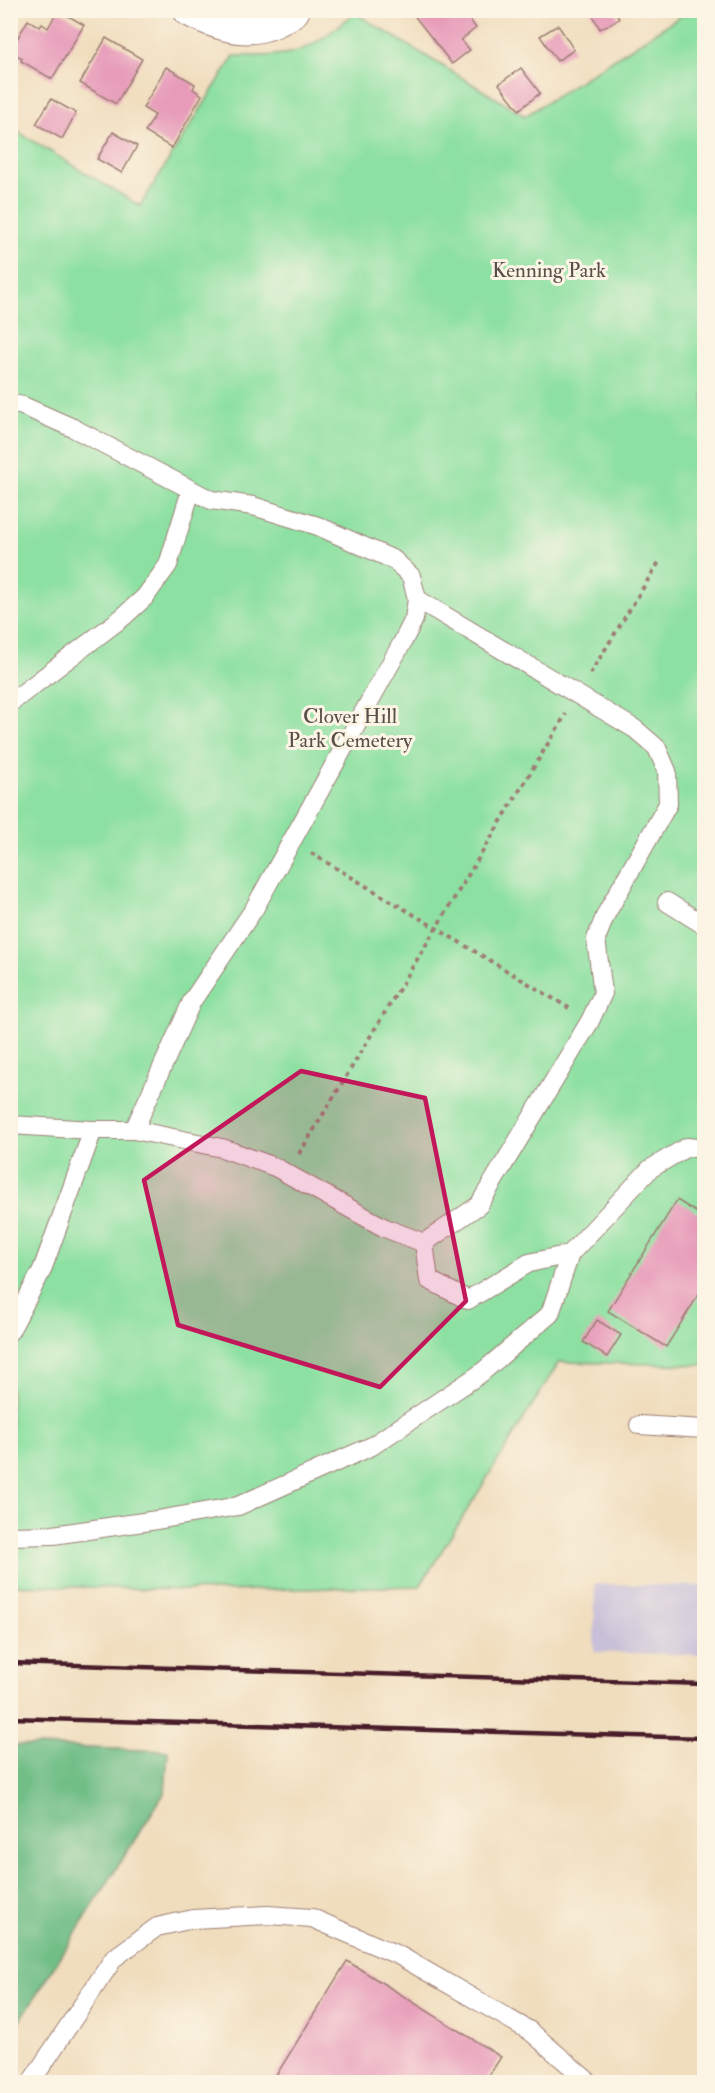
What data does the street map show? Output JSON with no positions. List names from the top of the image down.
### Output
{
  "parks": ["Kenning Park", "Clover Hill Park Cemetery"]
}
